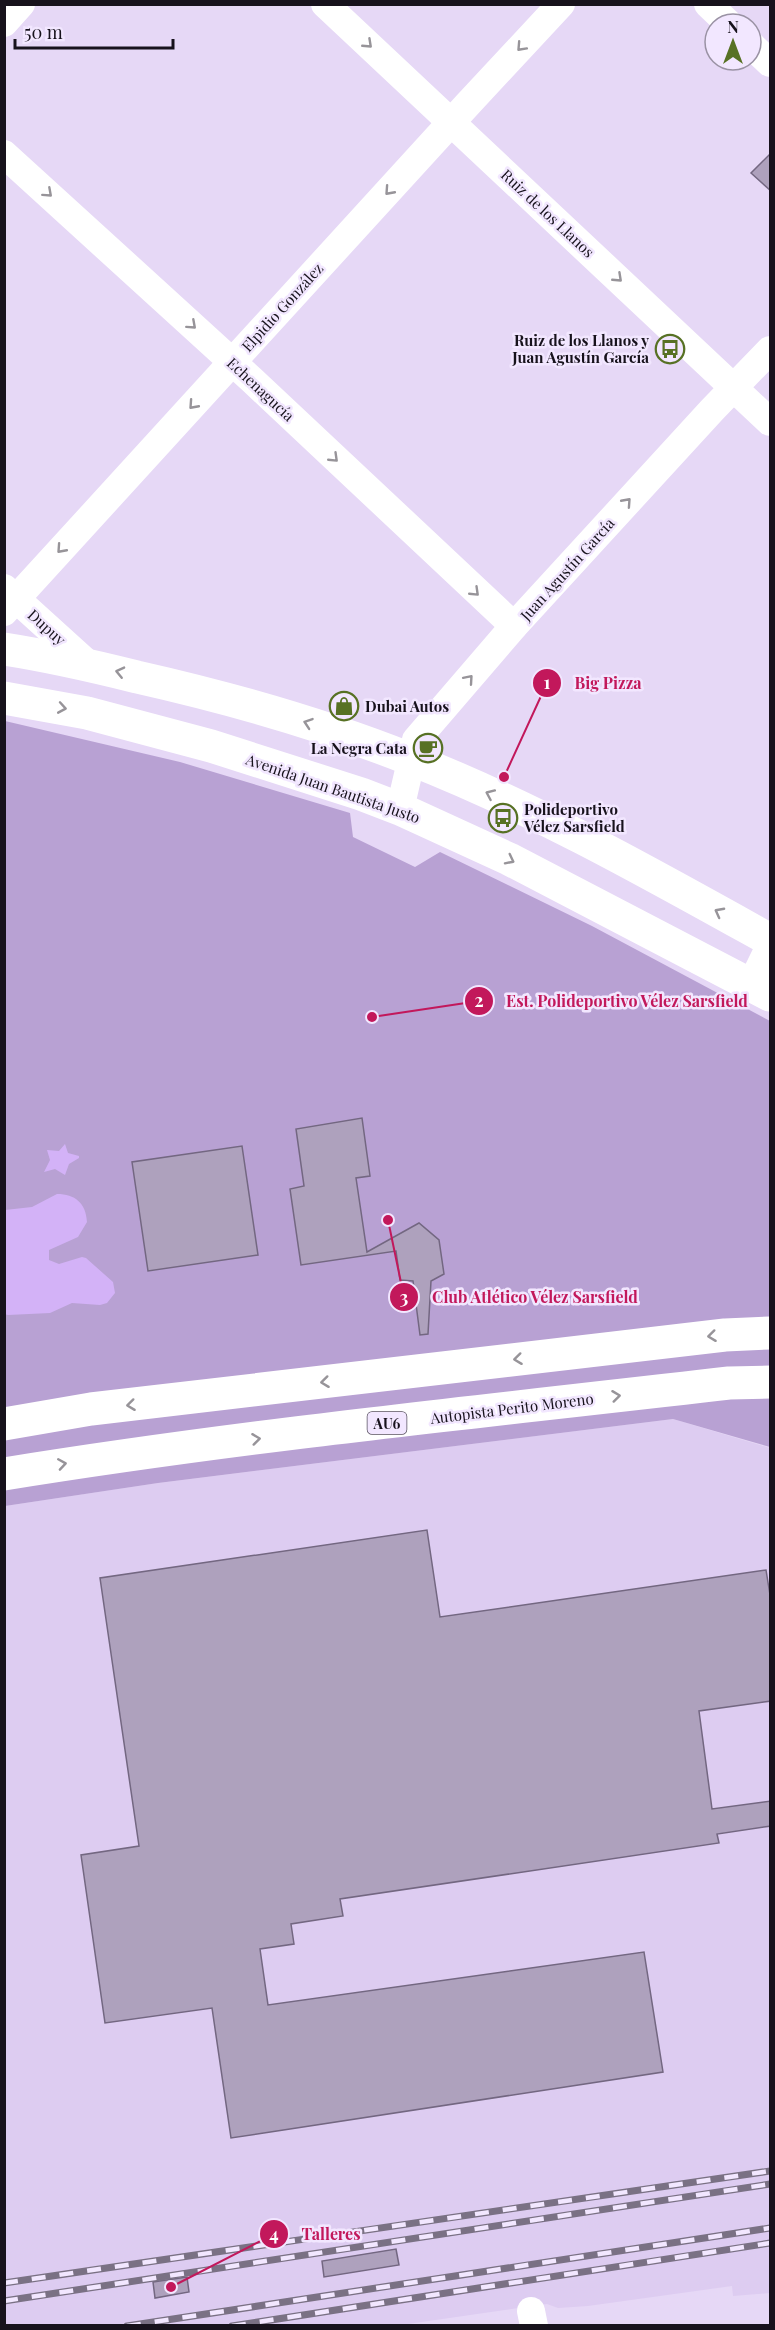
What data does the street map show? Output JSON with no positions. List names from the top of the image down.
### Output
{
  "streets": {
    "main road": ["Avenida Juan Bautista Justo", "Autopista Perito Moreno", "AU6"],
    "street": [
      "Ruiz de los Llanos",
      "Elpidio González",
      "Echenagucía",
      "Juan Agustín García",
      "Dupuy"
    ]
  },
  "crossings": [
    ["Ruiz de los Llanos", "Elpidio González"],
    ["Ruiz de los Llanos", "Juan Agustín García"],
    ["Elpidio González", "Echenagucía"],
    ["Elpidio González", "Dupuy"],
    ["Echenagucía", "Juan Agustín García"],
    ["Juan Agustín García", "Avenida Juan Bautista Justo"]
  ],
  "one_way": [
    "Ruiz de los Llanos",
    "Elpidio González",
    "Echenagucía",
    "Juan Agustín García"
  ],
  "places": {
    "bus stop": ["Ruiz de los Llanos y Juan Agustín García", "Polideportivo Vélez Sarsfield"],
    "shop": ["Dubai Autos"],
    "cafe": ["La Negra Cata"],
    "other": [
      "Big Pizza",
      "Est. Polideportivo Vélez Sarsfield",
      "Club Atlético Vélez Sarsfield",
      "Talleres"
    ]
  },
  "scale_bar": "50 m",
  "north": "top"
}
